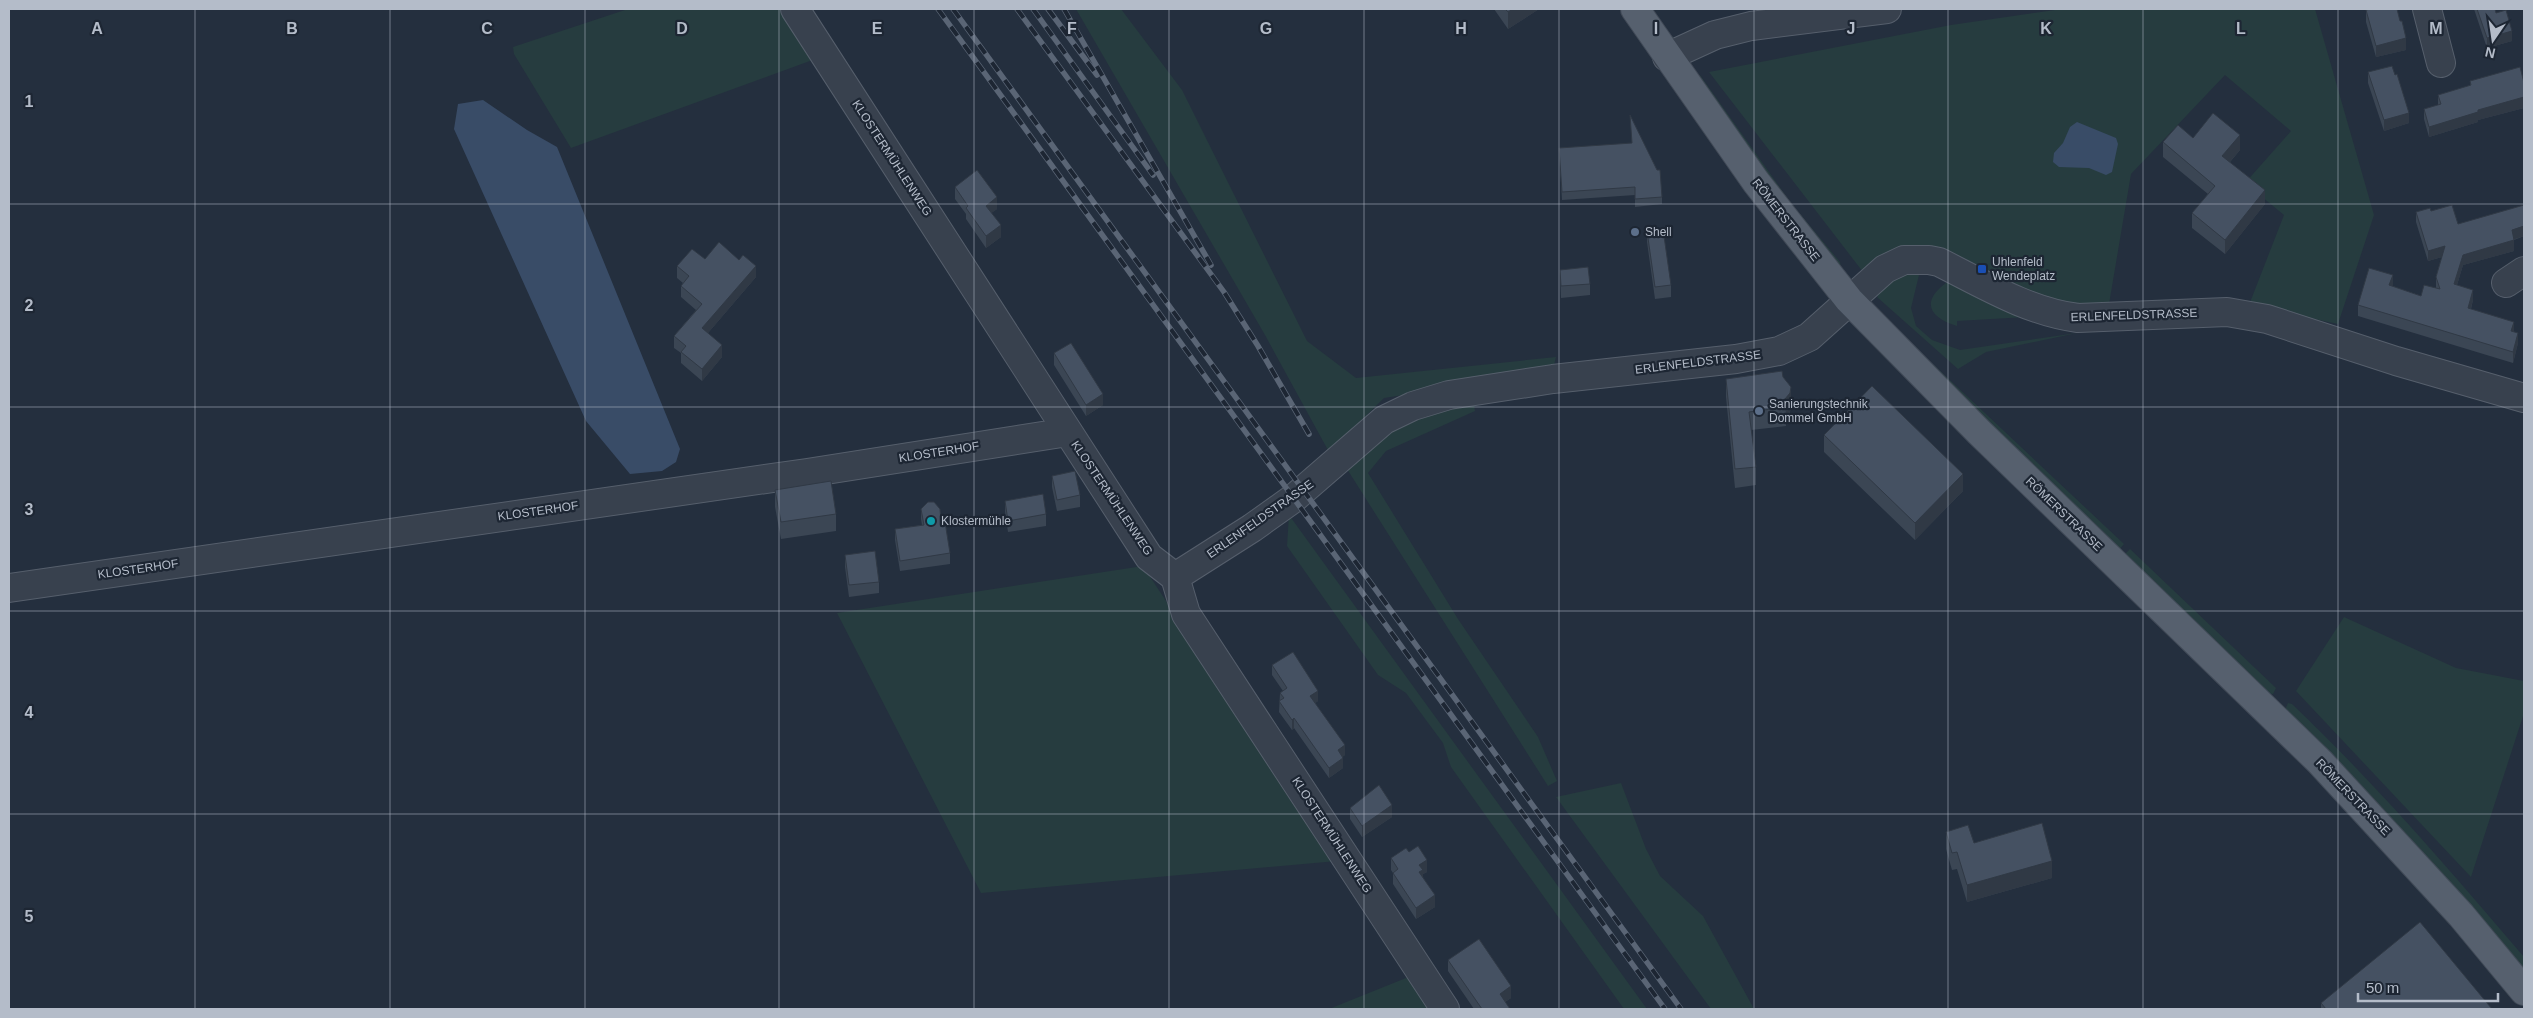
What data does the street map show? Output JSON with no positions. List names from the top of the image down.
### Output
{
  "streets": {
    "main road": ["RÖMERSTRASSE"],
    "street": ["KLOSTERMÜHLENWEG", "ERLENFELDSTRASSE", "KLOSTERHOF"]
  },
  "crossings": [
    ["KLOSTERMÜHLENWEG", "ERLENFELDSTRASSE"],
    ["KLOSTERMÜHLENWEG", "KLOSTERHOF"],
    ["RÖMERSTRASSE", "ERLENFELDSTRASSE"]
  ],
  "places": {
    "other": ["Shell", "Sanierungstechnik Dommel GmbH", "Klostermühle"],
    "transit": ["Uhlenfeld Wendeplatz"]
  },
  "scale_bar": "50 m",
  "north": "bottom",
  "grid": {
    "columns": [
      "A",
      "B",
      "C",
      "D",
      "E",
      "F",
      "G",
      "H",
      "I",
      "J",
      "K",
      "L",
      "M"
    ],
    "rows": [
      "1",
      "2",
      "3",
      "4",
      "5"
    ]
  }
}
